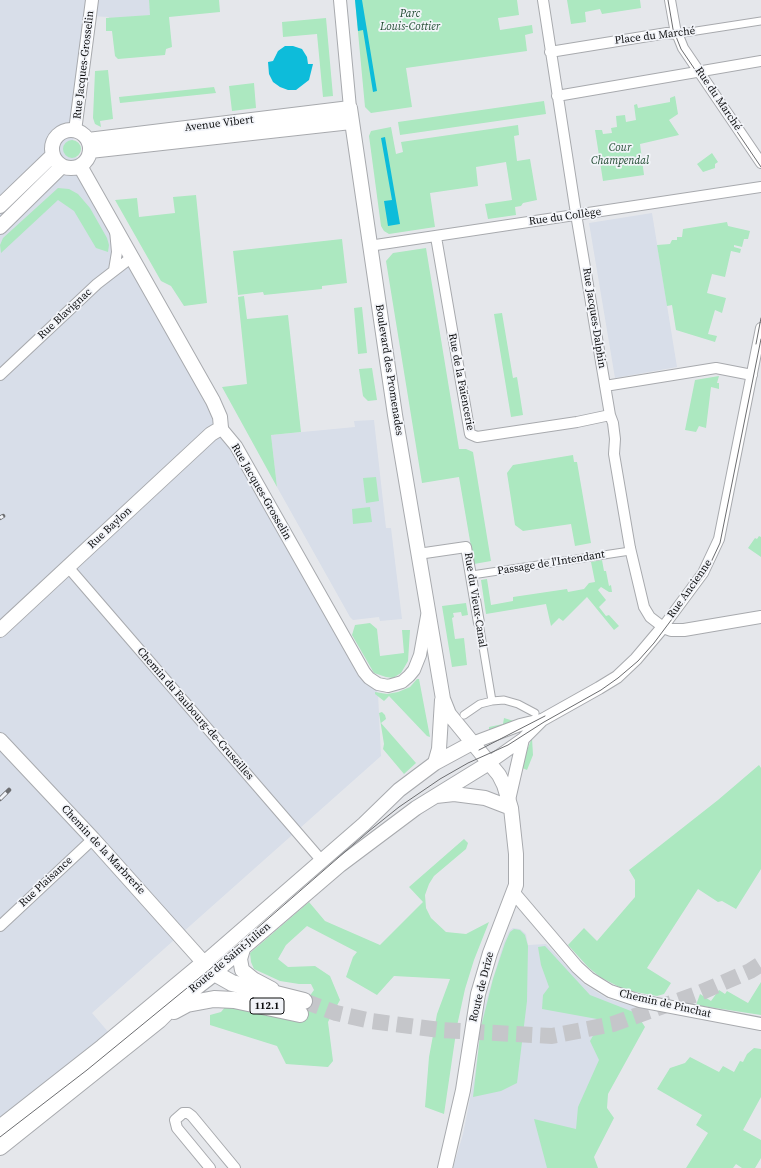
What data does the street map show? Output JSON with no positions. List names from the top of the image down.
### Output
{
  "streets": {
    "main road": [
      "Rue Jacques-Grosselin",
      "Avenue Vibert",
      "Boulevard des Promenades",
      "Rue Baylon",
      "Chemin de la Marbrerie",
      "Route de Saint-Julien",
      "Route de Drize",
      "112.1"
    ],
    "street": [
      "Place du Marché",
      "Rue du Marché",
      "Rue du Collège",
      "Rue Blavignac",
      "Rue Jacques-Dalphin",
      "Rue de la Faïencerie",
      "Passage de l'Intendant",
      "Rue Ancienne",
      "Rue du Vieux-Canal",
      "Chemin du Faubourg-de-Cruseilles",
      "Rue Plaisance",
      "Chemin de Pinchat"
    ]
  },
  "crossings": [
    ["Place du Marché", "Rue du Marché"],
    ["Place du Marché", "Rue Jacques-Dalphin"],
    ["Rue Jacques-Grosselin", "Avenue Vibert"],
    ["Rue Jacques-Grosselin", "Rue Blavignac"],
    ["Rue Jacques-Grosselin", "Boulevard des Promenades"],
    ["Rue Jacques-Grosselin", "Rue Baylon"],
    ["Avenue Vibert", "Boulevard des Promenades"],
    ["Rue du Collège", "Rue Jacques-Dalphin"],
    ["Rue du Collège", "Boulevard des Promenades"],
    ["Rue du Collège", "Rue de la Faïencerie"],
    ["Rue Jacques-Dalphin", "Rue de la Faïencerie"],
    ["Rue Jacques-Dalphin", "Passage de l'Intendant"],
    ["Rue Jacques-Dalphin", "Rue Ancienne"],
    ["Boulevard des Promenades", "Rue du Vieux-Canal"],
    ["Boulevard des Promenades", "Route de Saint-Julien"],
    ["Boulevard des Promenades", "Route de Drize"],
    ["Rue Baylon", "Chemin du Faubourg-de-Cruseilles"],
    ["Passage de l'Intendant", "Rue du Vieux-Canal"],
    ["Chemin du Faubourg-de-Cruseilles", "Route de Saint-Julien"],
    ["Chemin de la Marbrerie", "Rue Plaisance"],
    ["Chemin de la Marbrerie", "Route de Saint-Julien"],
    ["Route de Saint-Julien", "Route de Drize"],
    ["Route de Drize", "Chemin de Pinchat"]
  ],
  "parks": ["Parc Louis-Cottier", "Cour Champendal"]
}
